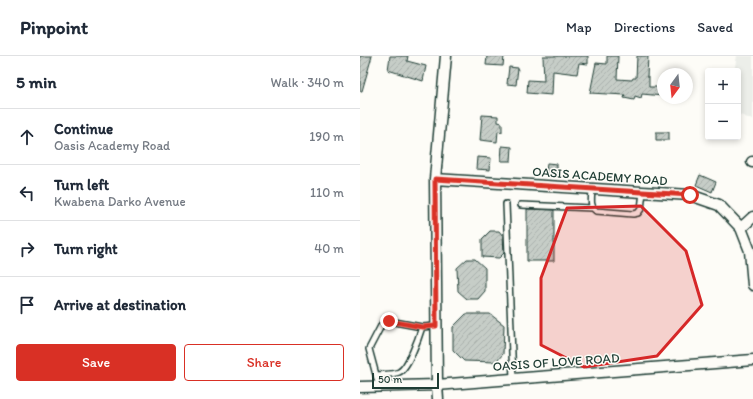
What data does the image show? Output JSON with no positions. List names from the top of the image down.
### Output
{
  "streets": {
    "street": ["OASIS ACADEMY ROAD", "OASIS OF LOVE ROAD"]
  },
  "scale_bar": "50 m",
  "north": "bottom",
  "page": {
    "header": "Pinpoint",
    "nav": ["Map", "Directions", "Saved"],
    "heading": ["5 min", "Walk · 340 m"],
    "map_buttons": ["+", "−"],
    "list": [
      ["Continue", "Oasis Academy Road", "190 m"],
      ["Turn left", "Kwabena Darko Avenue", "110 m"],
      ["Turn right", "40 m"],
      "Arrive at destination"
    ],
    "buttons": ["Save", "Share"],
    "scale": "50 m"
  }
}
